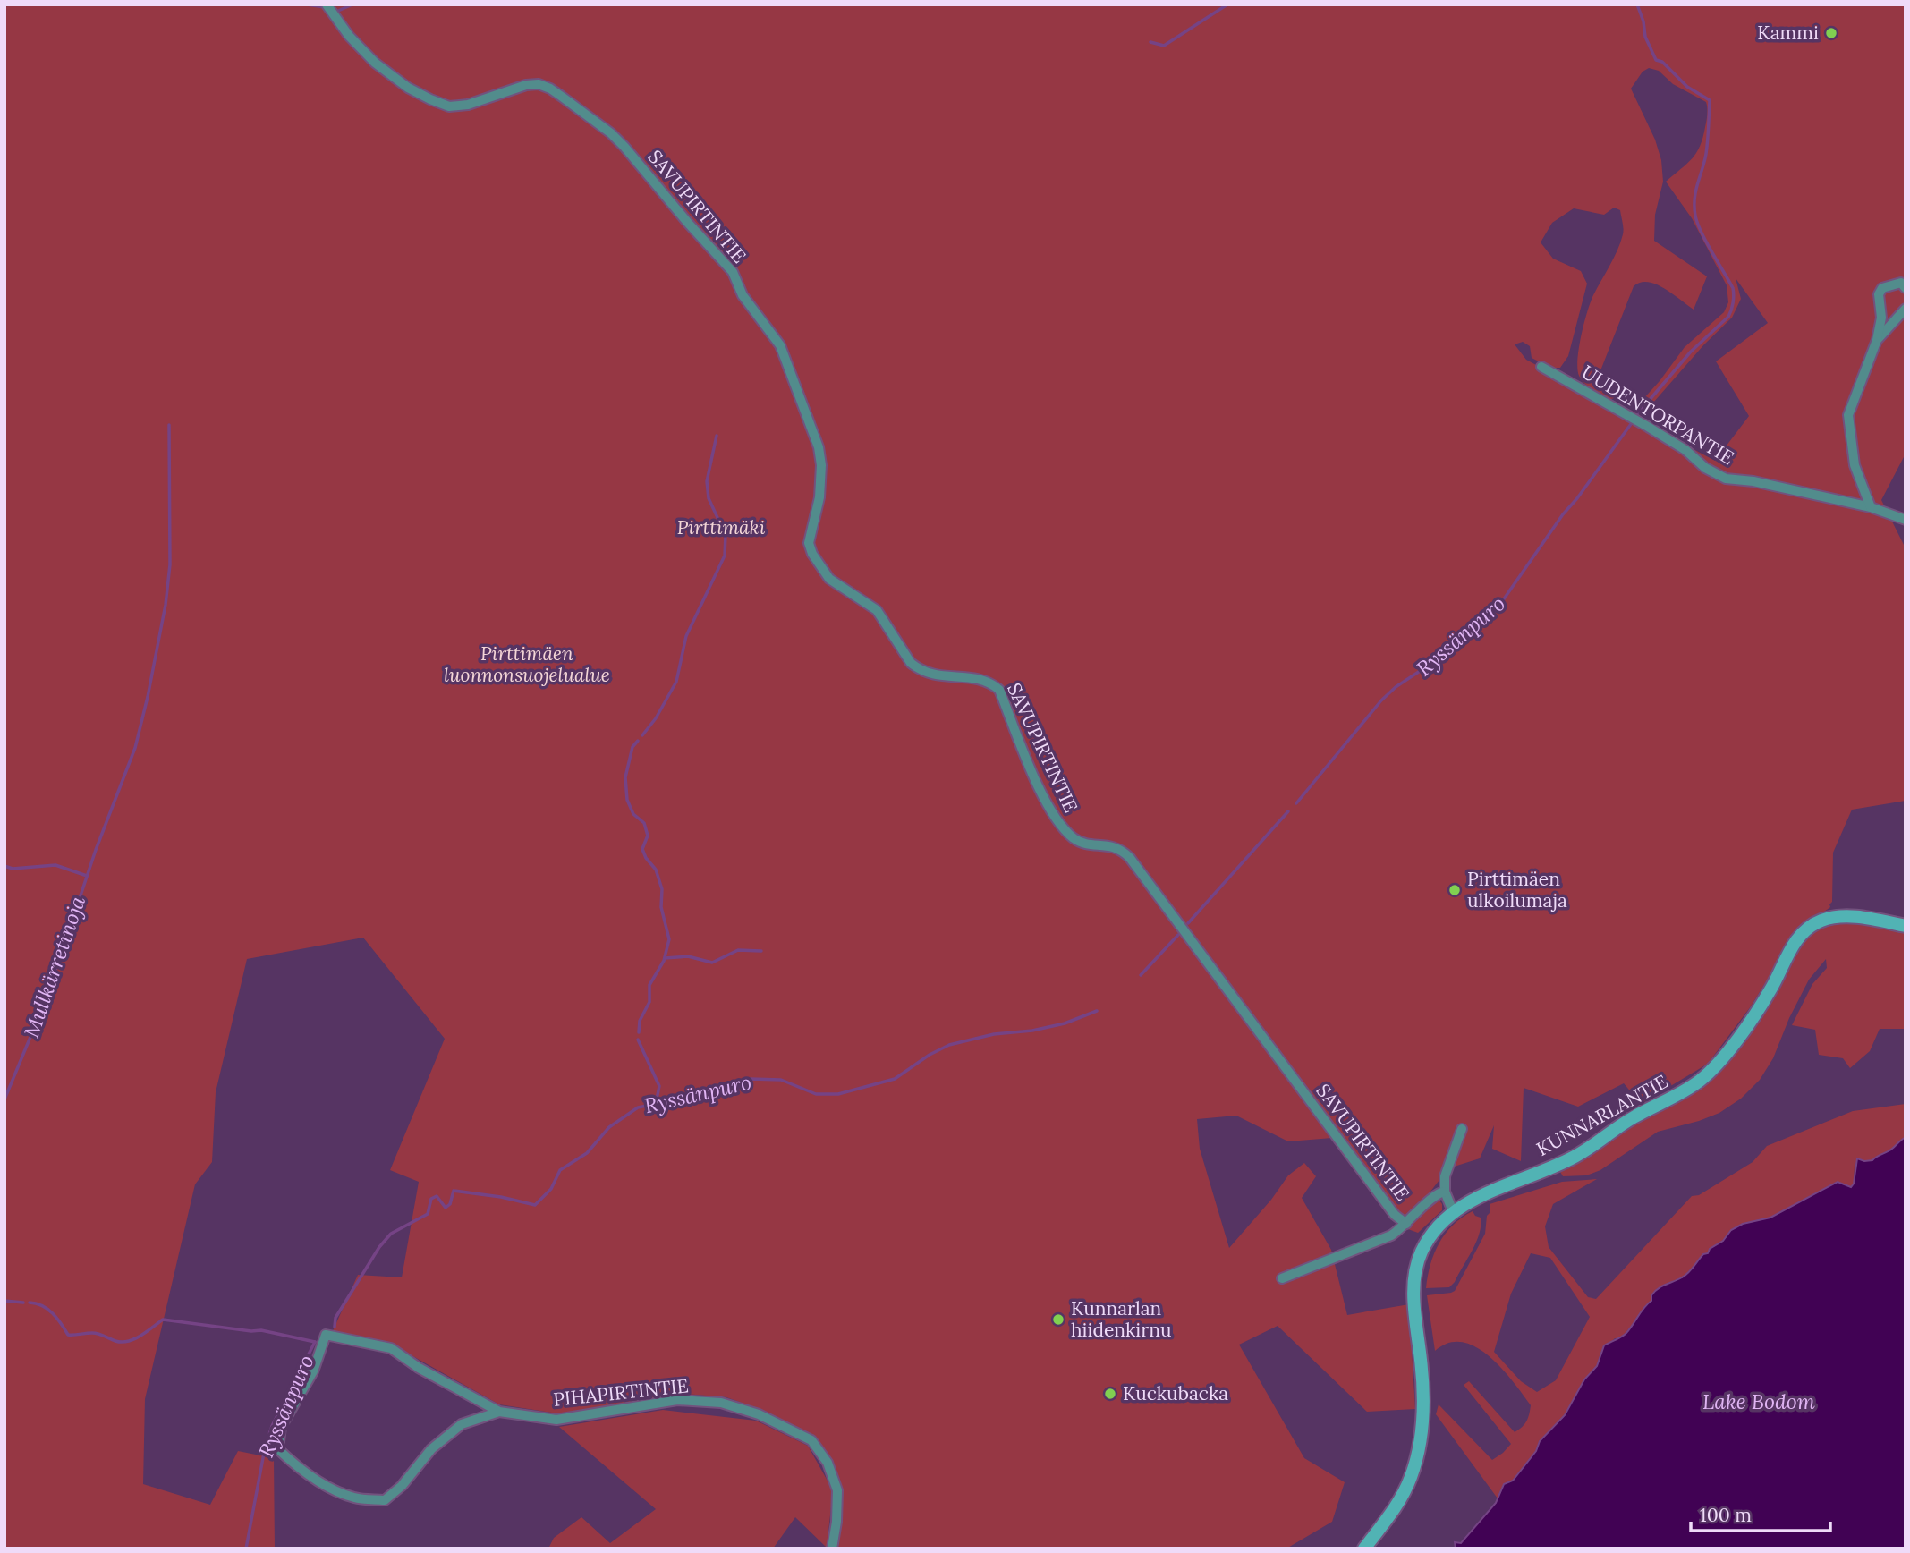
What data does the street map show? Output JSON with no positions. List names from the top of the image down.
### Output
{
  "streets": {
    "main road": ["KUNNARLANTIE"],
    "street": ["SAVUPIRTINTIE", "UUDENTORPANTIE", "PIHAPIRTINTIE"]
  },
  "water": ["Ryssänpuro", "Mullkärretinoja", "Lake Bodom"],
  "parks": ["Pirttimäki", "Pirttimäen luonnonsuojelualue"],
  "places": [
    "Kammi",
    "Pirttimäen ulkoilumaja",
    "Kunnarlan hiidenkirnu",
    "Kuckubacka"
  ],
  "scale_bar": "100 m"
}
